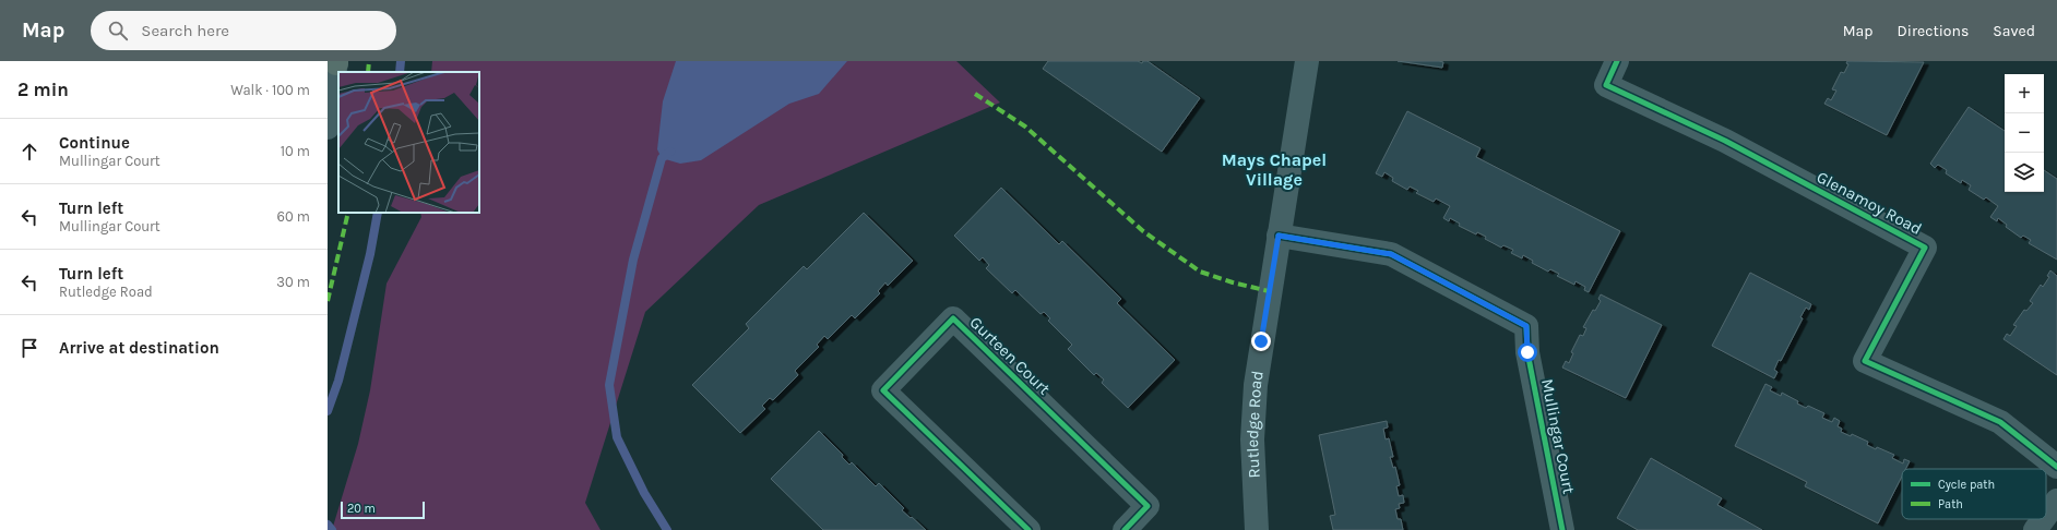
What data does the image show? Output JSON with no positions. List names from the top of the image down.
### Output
{
  "streets": {
    "street": [
      "Glenamoy Road",
      "Gurteen Court",
      "Rutledge Road",
      "Mullingar Court"
    ]
  },
  "crossings": [
    ["Rutledge Road", "Mullingar Court"]
  ],
  "districts": ["Mays Chapel Village"],
  "legend": ["Cycle path", "Path"],
  "scale_bar": "20 m",
  "page": {
    "header": "Map",
    "search": "Search here",
    "nav": ["Map", "Directions", "Saved"],
    "heading": ["2 min", "Walk · 100 m"],
    "map_buttons": ["+", "−"],
    "list": [
      ["Continue", "Mullingar Court", "10 m"],
      ["Turn left", "Mullingar Court", "60 m"],
      ["Turn left", "Rutledge Road", "30 m"],
      "Arrive at destination"
    ],
    "scale": "20 m"
  }
}
